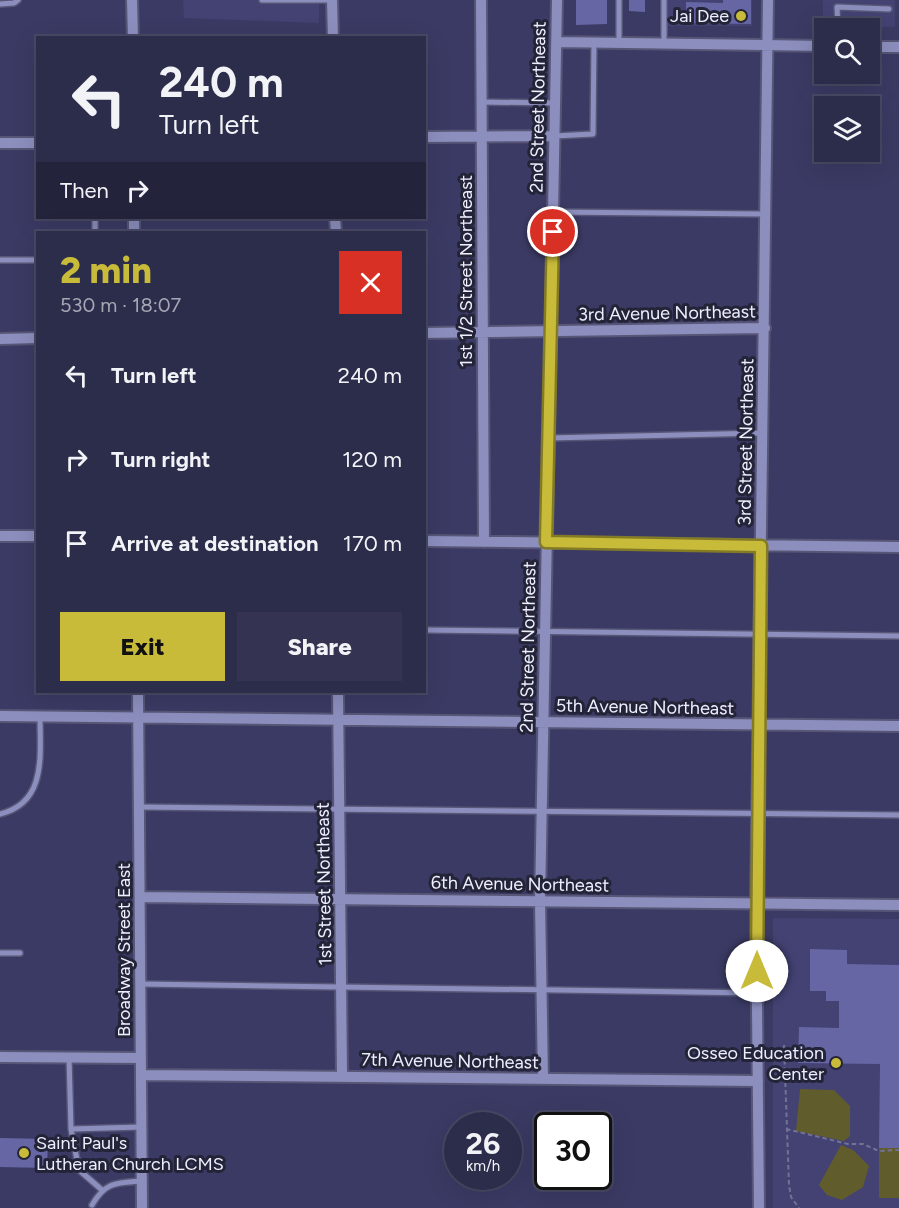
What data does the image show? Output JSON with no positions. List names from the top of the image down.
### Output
{
  "streets": {
    "street": [
      "2nd Street Northeast",
      "1st 1/2 Street Northeast",
      "3rd Avenue Northeast",
      "3rd Street Northeast",
      "5th Avenue Northeast",
      "1st Street Northeast",
      "6th Avenue Northeast",
      "Broadway Street East",
      "7th Avenue Northeast"
    ]
  },
  "crossings": [
    ["2nd Street Northeast", "3rd Avenue Northeast"],
    ["2nd Street Northeast", "5th Avenue Northeast"],
    ["2nd Street Northeast", "6th Avenue Northeast"],
    ["2nd Street Northeast", "7th Avenue Northeast"],
    ["1st 1/2 Street Northeast", "3rd Avenue Northeast"],
    ["3rd Avenue Northeast", "3rd Street Northeast"],
    ["3rd Street Northeast", "5th Avenue Northeast"],
    ["3rd Street Northeast", "6th Avenue Northeast"],
    ["3rd Street Northeast", "7th Avenue Northeast"],
    ["5th Avenue Northeast", "1st Street Northeast"],
    ["5th Avenue Northeast", "Broadway Street East"],
    ["1st Street Northeast", "6th Avenue Northeast"],
    ["1st Street Northeast", "7th Avenue Northeast"],
    ["6th Avenue Northeast", "Broadway Street East"],
    ["Broadway Street East", "7th Avenue Northeast"]
  ],
  "places": ["Jai Dee", "Osseo Education Center", "Saint Paul's Lutheran Church LCMS"],
  "page": {
    "turn": ["240 m", "Turn left"],
    "then": "Then",
    "heading": ["2 min", "530 m · 18:07"],
    "list": [
      {
        "name": "Turn left",
        "value": "240 m"
      },
      {
        "name": "Turn right",
        "value": "120 m"
      },
      {
        "name": "Arrive at destination",
        "value": "170 m"
      }
    ],
    "buttons": ["Exit", "Share"],
    "speed": "26 km/h",
    "limit": "30"
  }
}
